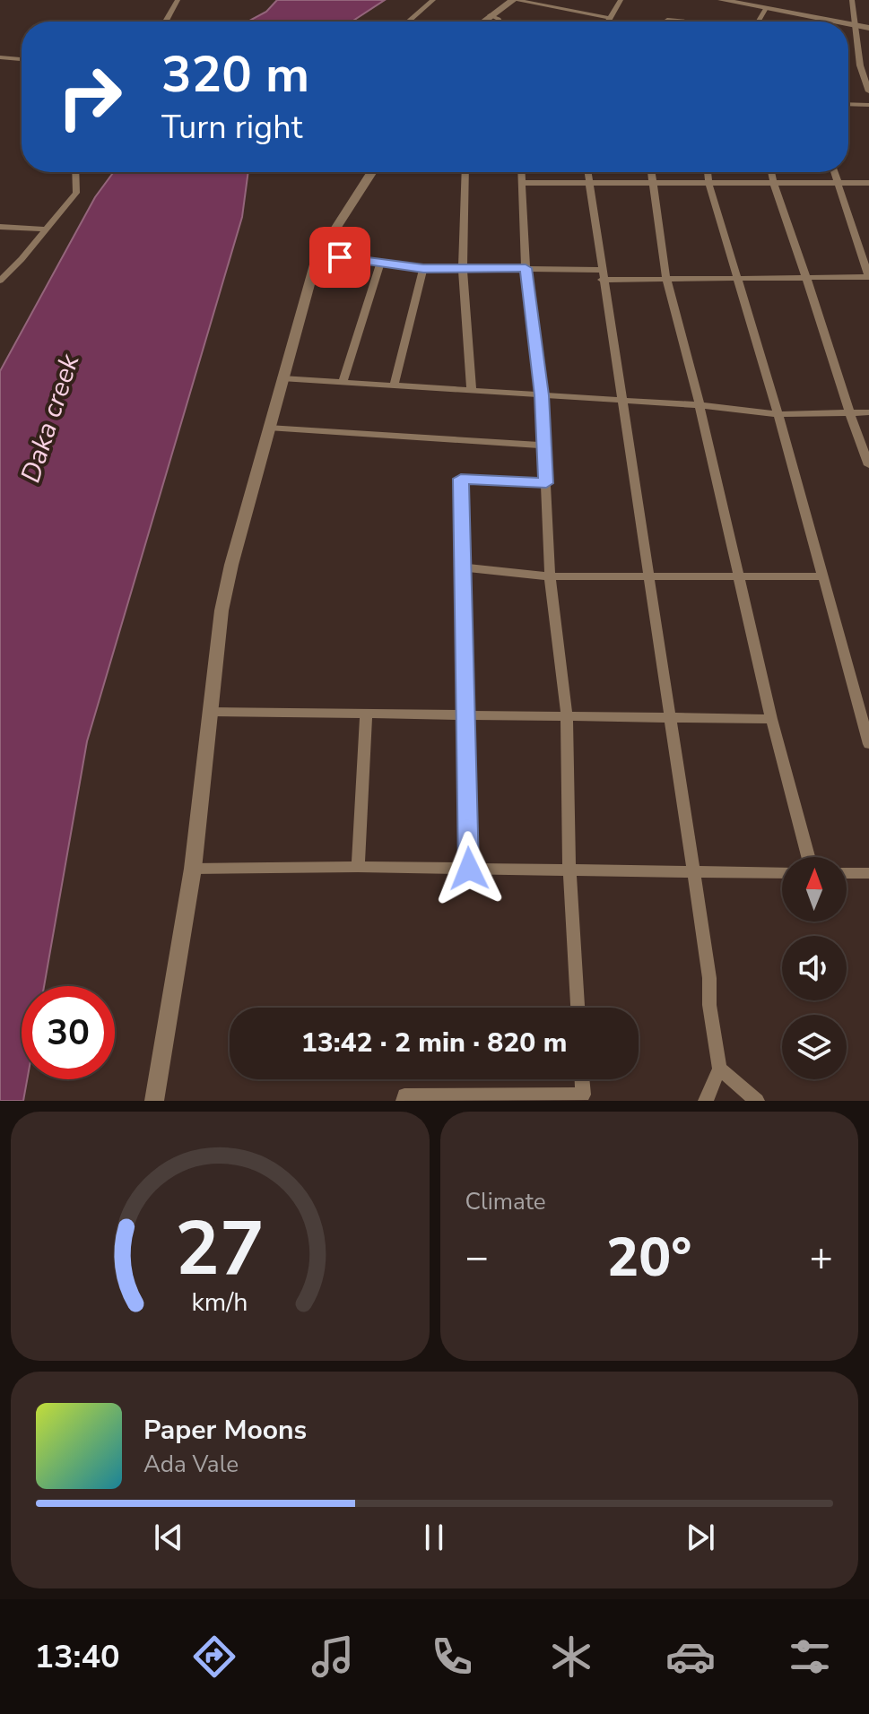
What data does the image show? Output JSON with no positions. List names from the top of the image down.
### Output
{
  "water": ["Daka creek"],
  "north": "top",
  "page": {
    "turn": ["320 m", "Turn right"],
    "limit": "30",
    "trip": "13:42 · 2 min · 820 m",
    "tile": "Climate",
    "heat": ["−", "20°", "+"],
    "song": ["Paper Moons", "Ada Vale"],
    "tabs": "13:40",
    "gauge": ["27", "km/h"]
  }
}
